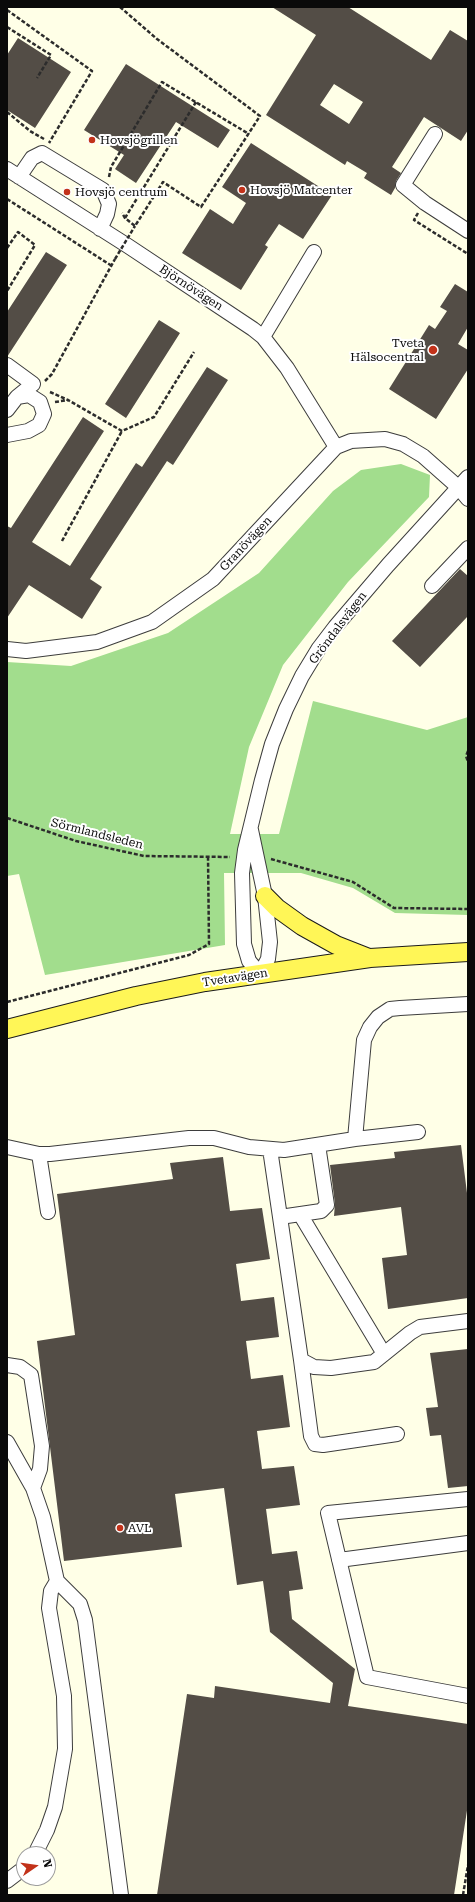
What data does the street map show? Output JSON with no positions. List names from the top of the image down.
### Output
{
  "streets": {
    "main road": ["Tvetavägen"],
    "street": ["Björnövägen", "Granövägen", "Gröndalsvägen"],
    "path": ["Sörmlandsleden"]
  },
  "crossings": [
    ["Björnövägen", "Granövägen"],
    ["Granövägen", "Gröndalsvägen"],
    ["Gröndalsvägen", "Tvetavägen"]
  ],
  "places": [
    "Hovsjögrillen",
    "Hovsjö Matcenter",
    "Hovsjö centrum",
    "Tveta Hälsocentral",
    "AVL"
  ],
  "north": "right"
}
